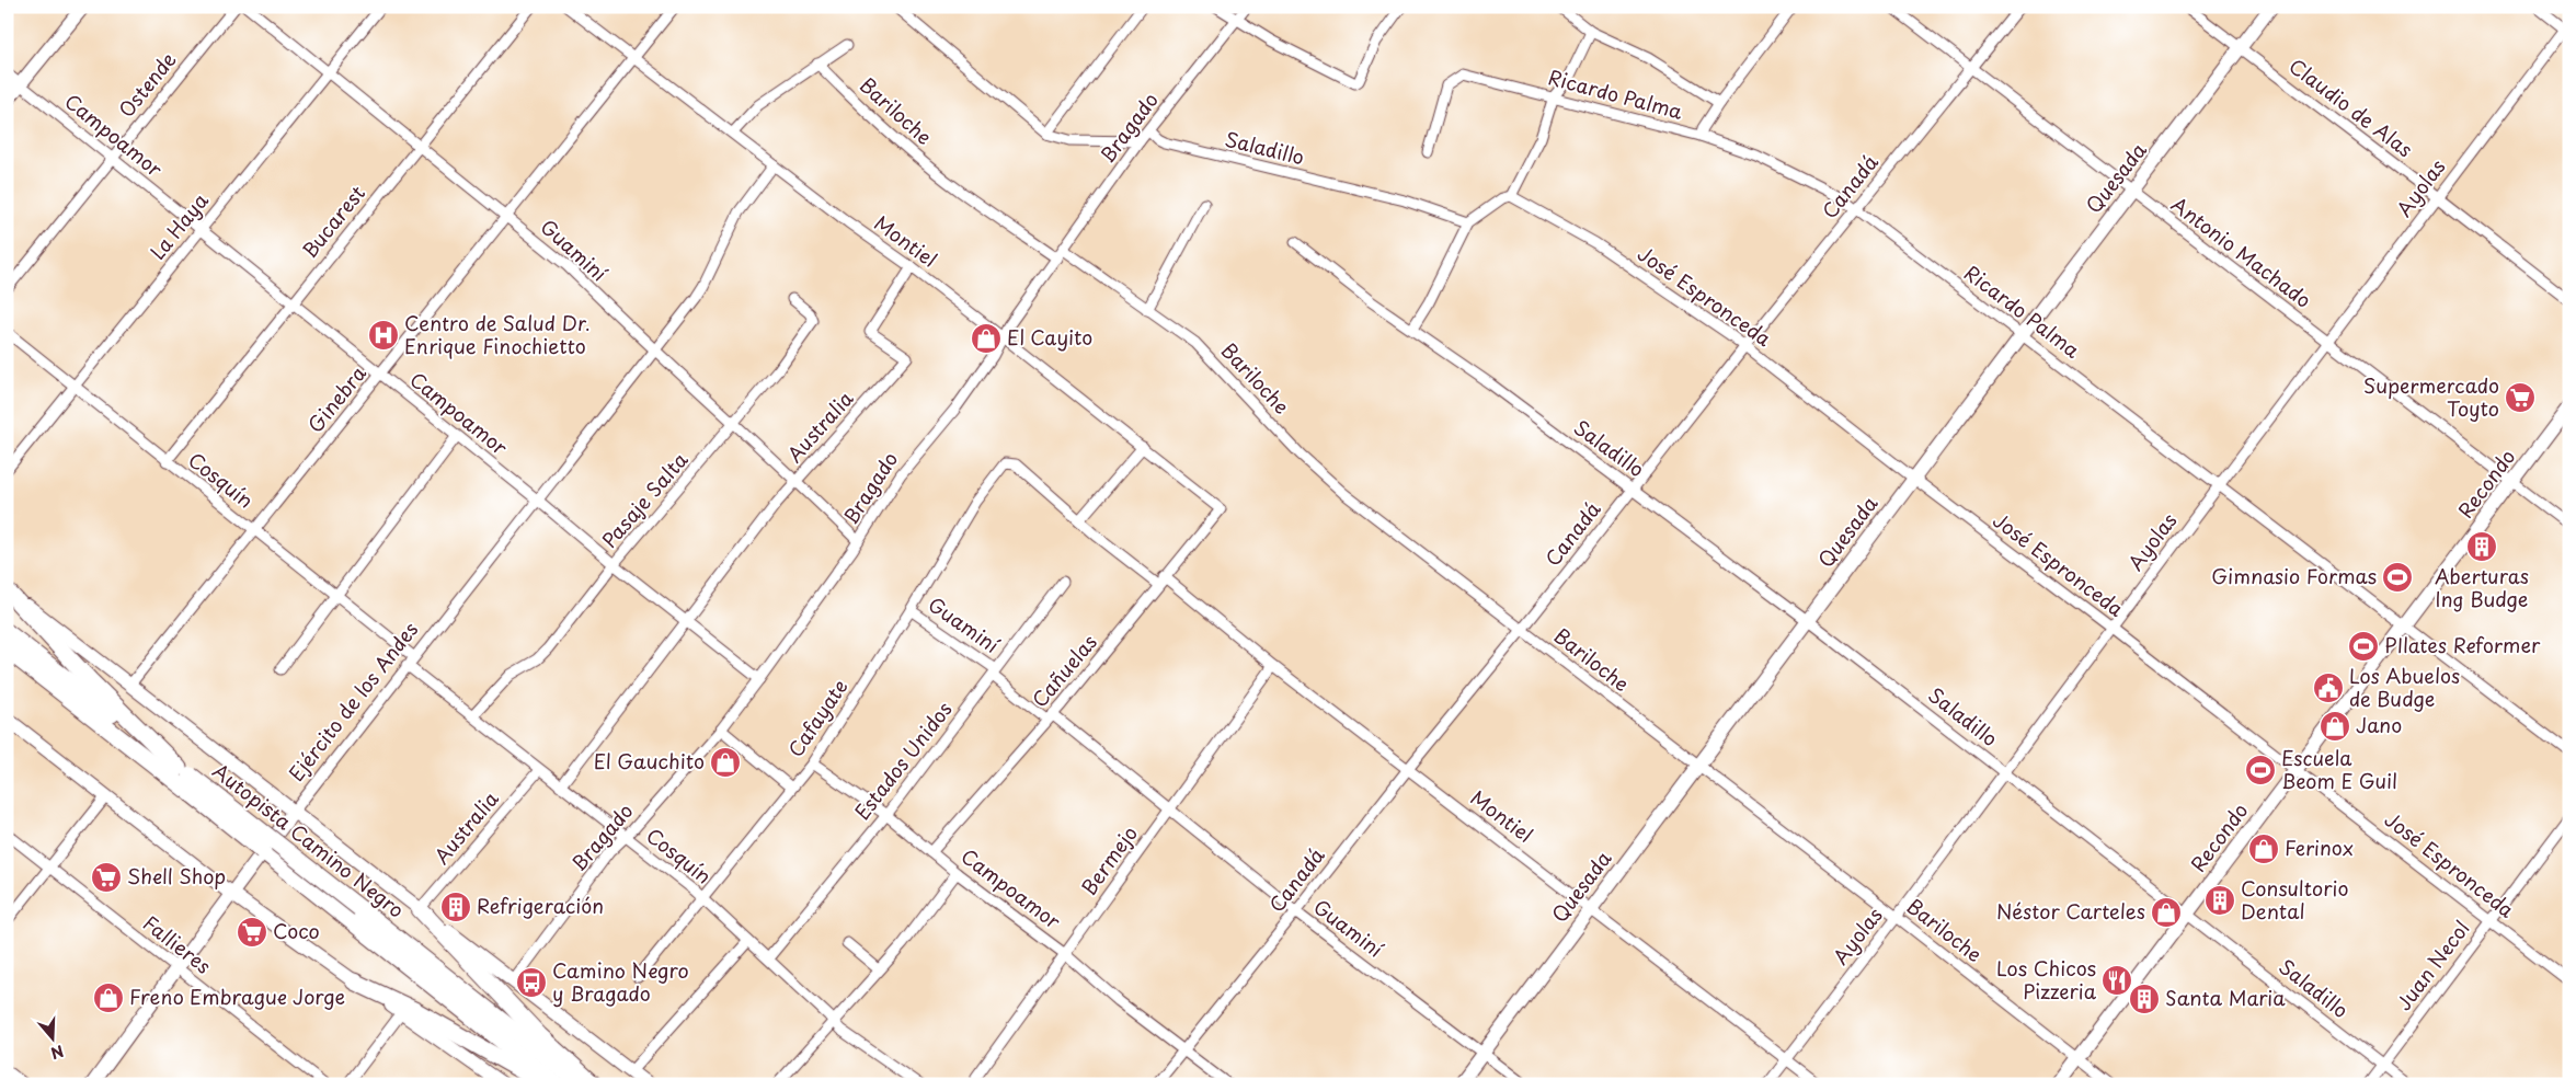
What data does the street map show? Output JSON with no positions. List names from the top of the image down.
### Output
{
  "streets": {
    "highway": ["Autopista Camino Negro"],
    "street": [
      "Ostende",
      "Ricardo Palma",
      "Claudio de Alas",
      "Bariloche",
      "Bragado",
      "Campoamor",
      "Saladillo",
      "Quesada",
      "Canadá",
      "Ayolas",
      "Bucarest",
      "La Haya",
      "Montiel",
      "Guaminí",
      "Antonio Machado",
      "José Espronceda",
      "Ginebra",
      "Australia",
      "Cosquín",
      "Recondo",
      "Pasaje Salta",
      "Cañuelas",
      "Ejército de los Andes",
      "Cafayate",
      "Estados Unidos",
      "Bermejo",
      "Fallieres",
      "Juan Necol"
    ]
  },
  "crossings": [
    ["Ostende", "Campoamor"],
    ["Ricardo Palma", "Quesada"],
    ["Ricardo Palma", "Canadá"],
    ["Ricardo Palma", "Ayolas"],
    ["Ricardo Palma", "Recondo"],
    ["Claudio de Alas", "Quesada"],
    ["Claudio de Alas", "Ayolas"],
    ["Bariloche", "Bragado"],
    ["Bariloche", "Quesada"],
    ["Bariloche", "Canadá"],
    ["Bariloche", "Ayolas"],
    ["Bariloche", "Recondo"],
    ["Bragado", "Campoamor"],
    ["Bragado", "Saladillo"],
    ["Bragado", "Montiel"],
    ["Bragado", "Guaminí"],
    ["Bragado", "Cosquín"],
    ["Campoamor", "Canadá"],
    ["Campoamor", "Bucarest"],
    ["Campoamor", "La Haya"],
    ["Campoamor", "Ginebra"],
    ["Campoamor", "Australia"],
    ["Campoamor", "Pasaje Salta"],
    ["Campoamor", "Cañuelas"],
    ["Campoamor", "Ejército de los Andes"],
    ["Campoamor", "Cafayate"],
    ["Campoamor", "Estados Unidos"],
    ["Campoamor", "Bermejo"],
    ["Saladillo", "Quesada"],
    ["Saladillo", "Canadá"],
    ["Saladillo", "Ayolas"],
    ["Saladillo", "Recondo"],
    ["Saladillo", "Juan Necol"],
    ["Quesada", "Montiel"],
    ["Quesada", "Guaminí"],
    ["Quesada", "Antonio Machado"],
    ["Quesada", "José Espronceda"],
    ["Canadá", "Montiel"],
    ["Canadá", "Guaminí"],
    ["Canadá", "Antonio Machado"],
    ["Canadá", "José Espronceda"],
    ["Ayolas", "Montiel"],
    ["Ayolas", "Antonio Machado"],
    ["Ayolas", "José Espronceda"],
    ["Bucarest", "Guaminí"],
    ["Bucarest", "Cosquín"],
    ["La Haya", "Guaminí"],
    ["La Haya", "Cosquín"],
    ["Montiel", "Ginebra"],
    ["Montiel", "Australia"],
    ["Montiel", "Cañuelas"],
    ["Montiel", "Ejército de los Andes"],
    ["Montiel", "Cafayate"],
    ["Montiel", "Bermejo"],
    ["Guaminí", "Ginebra"],
    ["Guaminí", "Australia"],
    ["Guaminí", "Pasaje Salta"],
    ["Guaminí", "Cañuelas"],
    ["Guaminí", "Ejército de los Andes"],
    ["Guaminí", "Cafayate"],
    ["Guaminí", "Estados Unidos"],
    ["Guaminí", "Bermejo"],
    ["Antonio Machado", "Recondo"],
    ["José Espronceda", "Recondo"],
    ["José Espronceda", "Juan Necol"],
    ["Ginebra", "Cosquín"],
    ["Australia", "Cosquín"],
    ["Cosquín", "Pasaje Salta"],
    ["Cosquín", "Ejército de los Andes"],
    ["Cosquín", "Cafayate"],
    ["Cosquín", "Estados Unidos"],
    ["Ejército de los Andes", "Fallieres"]
  ],
  "places": {
    "hospital": ["Centro de Salud Dr. Enrique Finochietto"],
    "shop": [
      "El Cayito",
      "Jano",
      "El Gauchito",
      "Ferinox",
      "Néstor Carteles",
      "Freno Embrague Jorge"
    ],
    "supermarket": ["Supermercado Toyto", "Shell Shop", "Coco"],
    "building": [
      "Aberturas Ing Budge",
      "Consultorio Dental",
      "Refrigeración",
      "Santa Maria"
    ],
    "sports": ["Gimnasio Formas", "PIlates Reformer", "Escuela Beom E Guil"],
    "public building": ["Los Abuelos de Budge"],
    "restaurant": ["Los Chicos Pizzeria"],
    "bus stop": ["Camino Negro y Bragado"]
  },
  "north": "bottom"
}
